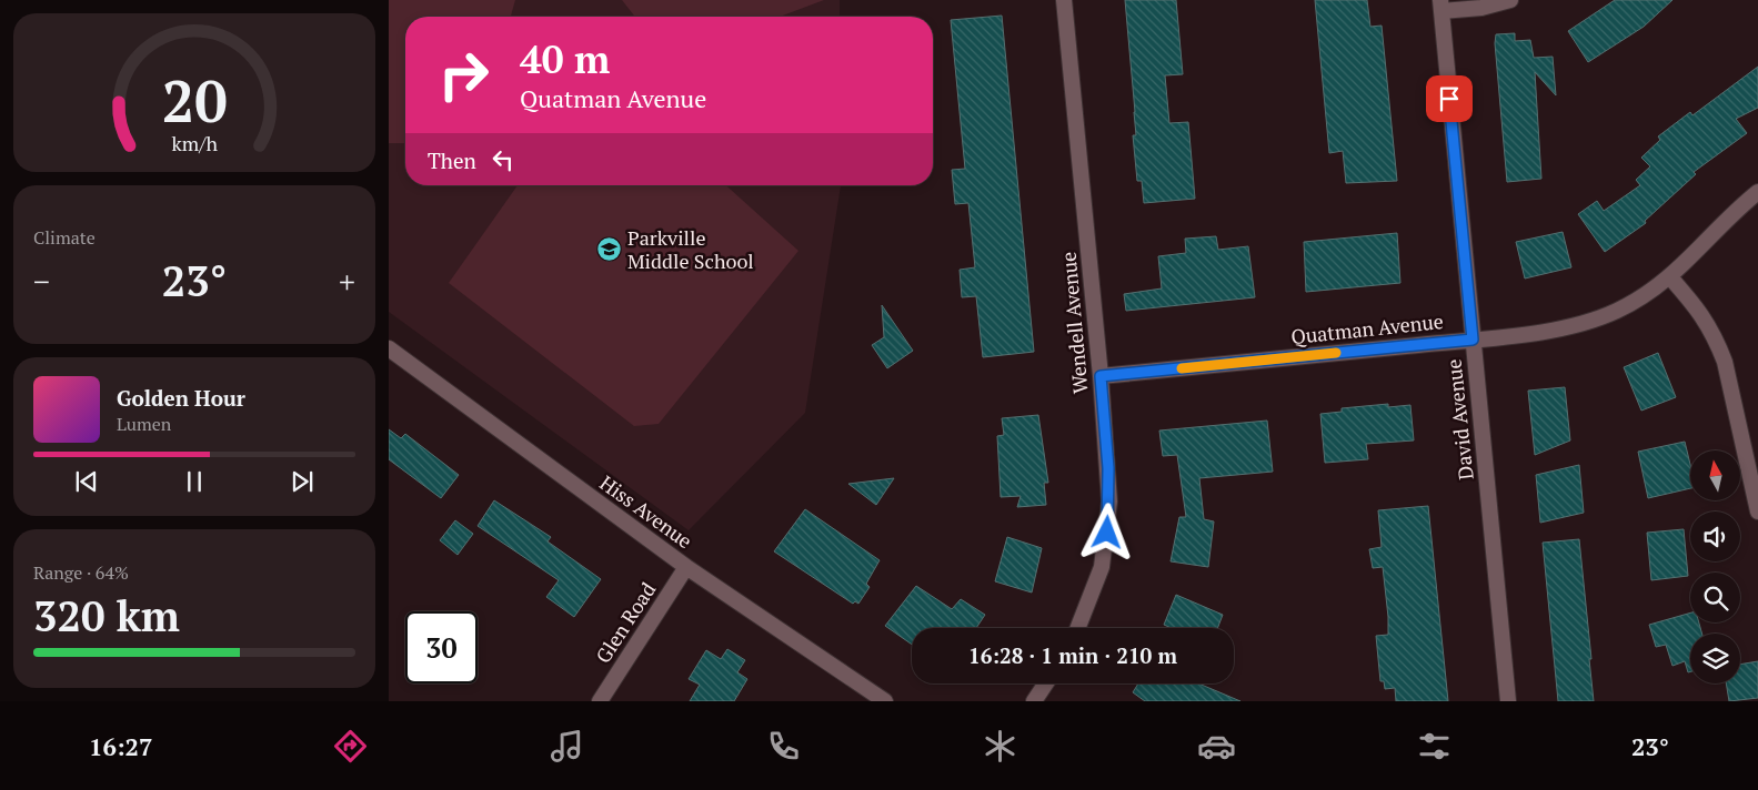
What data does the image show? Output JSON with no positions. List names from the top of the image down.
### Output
{
  "streets": {
    "street": [
      "Wendell Avenue",
      "Quatman Avenue",
      "David Avenue",
      "Hiss Avenue",
      "Glen Road"
    ]
  },
  "crossings": [
    ["Wendell Avenue", "Quatman Avenue"],
    ["Quatman Avenue", "David Avenue"],
    ["Hiss Avenue", "Glen Road"]
  ],
  "places": {
    "school or university": ["Parkville Middle School"]
  },
  "north": "top",
  "page": {
    "turn": ["40 m", "Quatman Avenue"],
    "then": "Then",
    "tile": [
      "Climate",
      ["Range · 64%", "320 km"]
    ],
    "heat": ["−", "23°", "+"],
    "song": ["Golden Hour", "Lumen"],
    "limit": "30",
    "trip": "16:28 · 1 min · 210 m",
    "tabs": ["16:27", "23°"],
    "gauge": ["20", "km/h"]
  }
}
